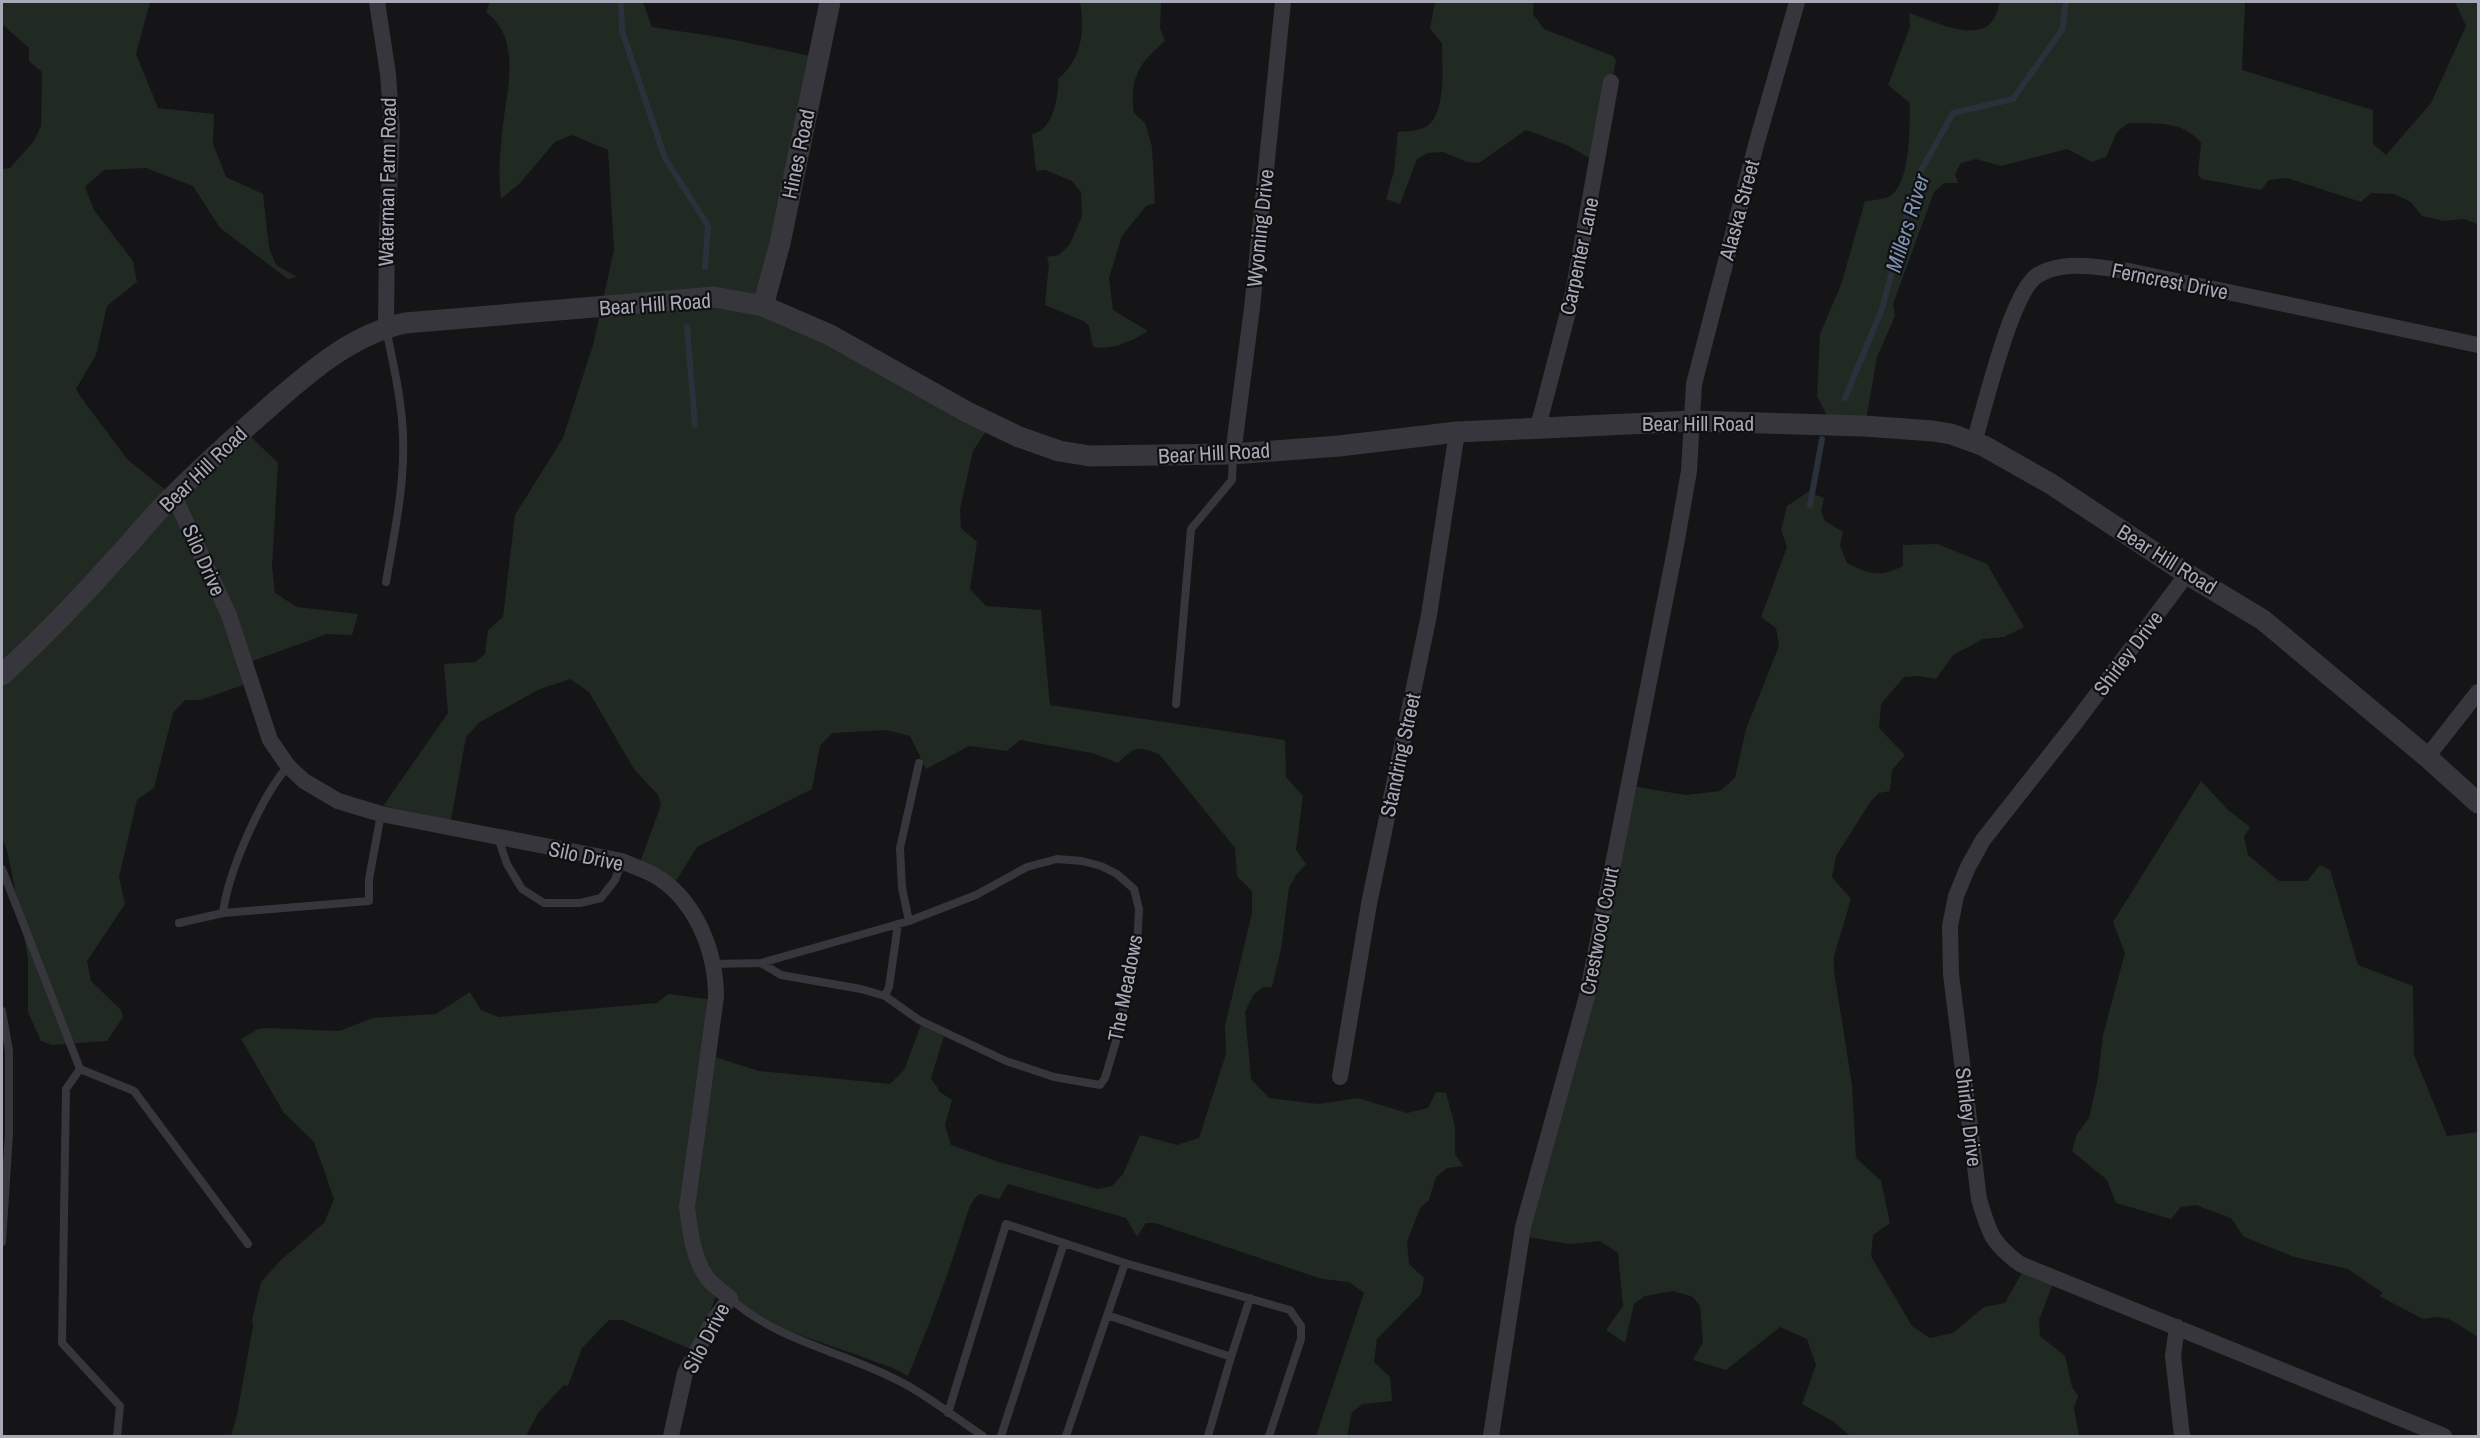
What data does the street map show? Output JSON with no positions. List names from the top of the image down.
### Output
{
  "streets": {
    "street": [
      "Hines Road",
      "Waterman Farm Road",
      "Alaska Street",
      "Wyoming Drive",
      "Carpenter Lane",
      "Ferncrest Drive",
      "Bear Hill Road",
      "Silo Drive",
      "Shirley Drive",
      "Standring Street",
      "Crestwood Court"
    ],
    "lane": ["The Meadows"]
  },
  "crossings": [
    ["Hines Road", "Bear Hill Road"],
    ["Waterman Farm Road", "Bear Hill Road"],
    ["Alaska Street", "Bear Hill Road"],
    ["Alaska Street", "Crestwood Court"],
    ["Wyoming Drive", "Bear Hill Road"],
    ["Carpenter Lane", "Bear Hill Road"],
    ["Ferncrest Drive", "Bear Hill Road"],
    ["Bear Hill Road", "Silo Drive"],
    ["Bear Hill Road", "Shirley Drive"],
    ["Bear Hill Road", "Standring Street"],
    ["Bear Hill Road", "Crestwood Court"],
    ["Silo Drive", "The Meadows"]
  ],
  "water": ["Millers River"]
}
